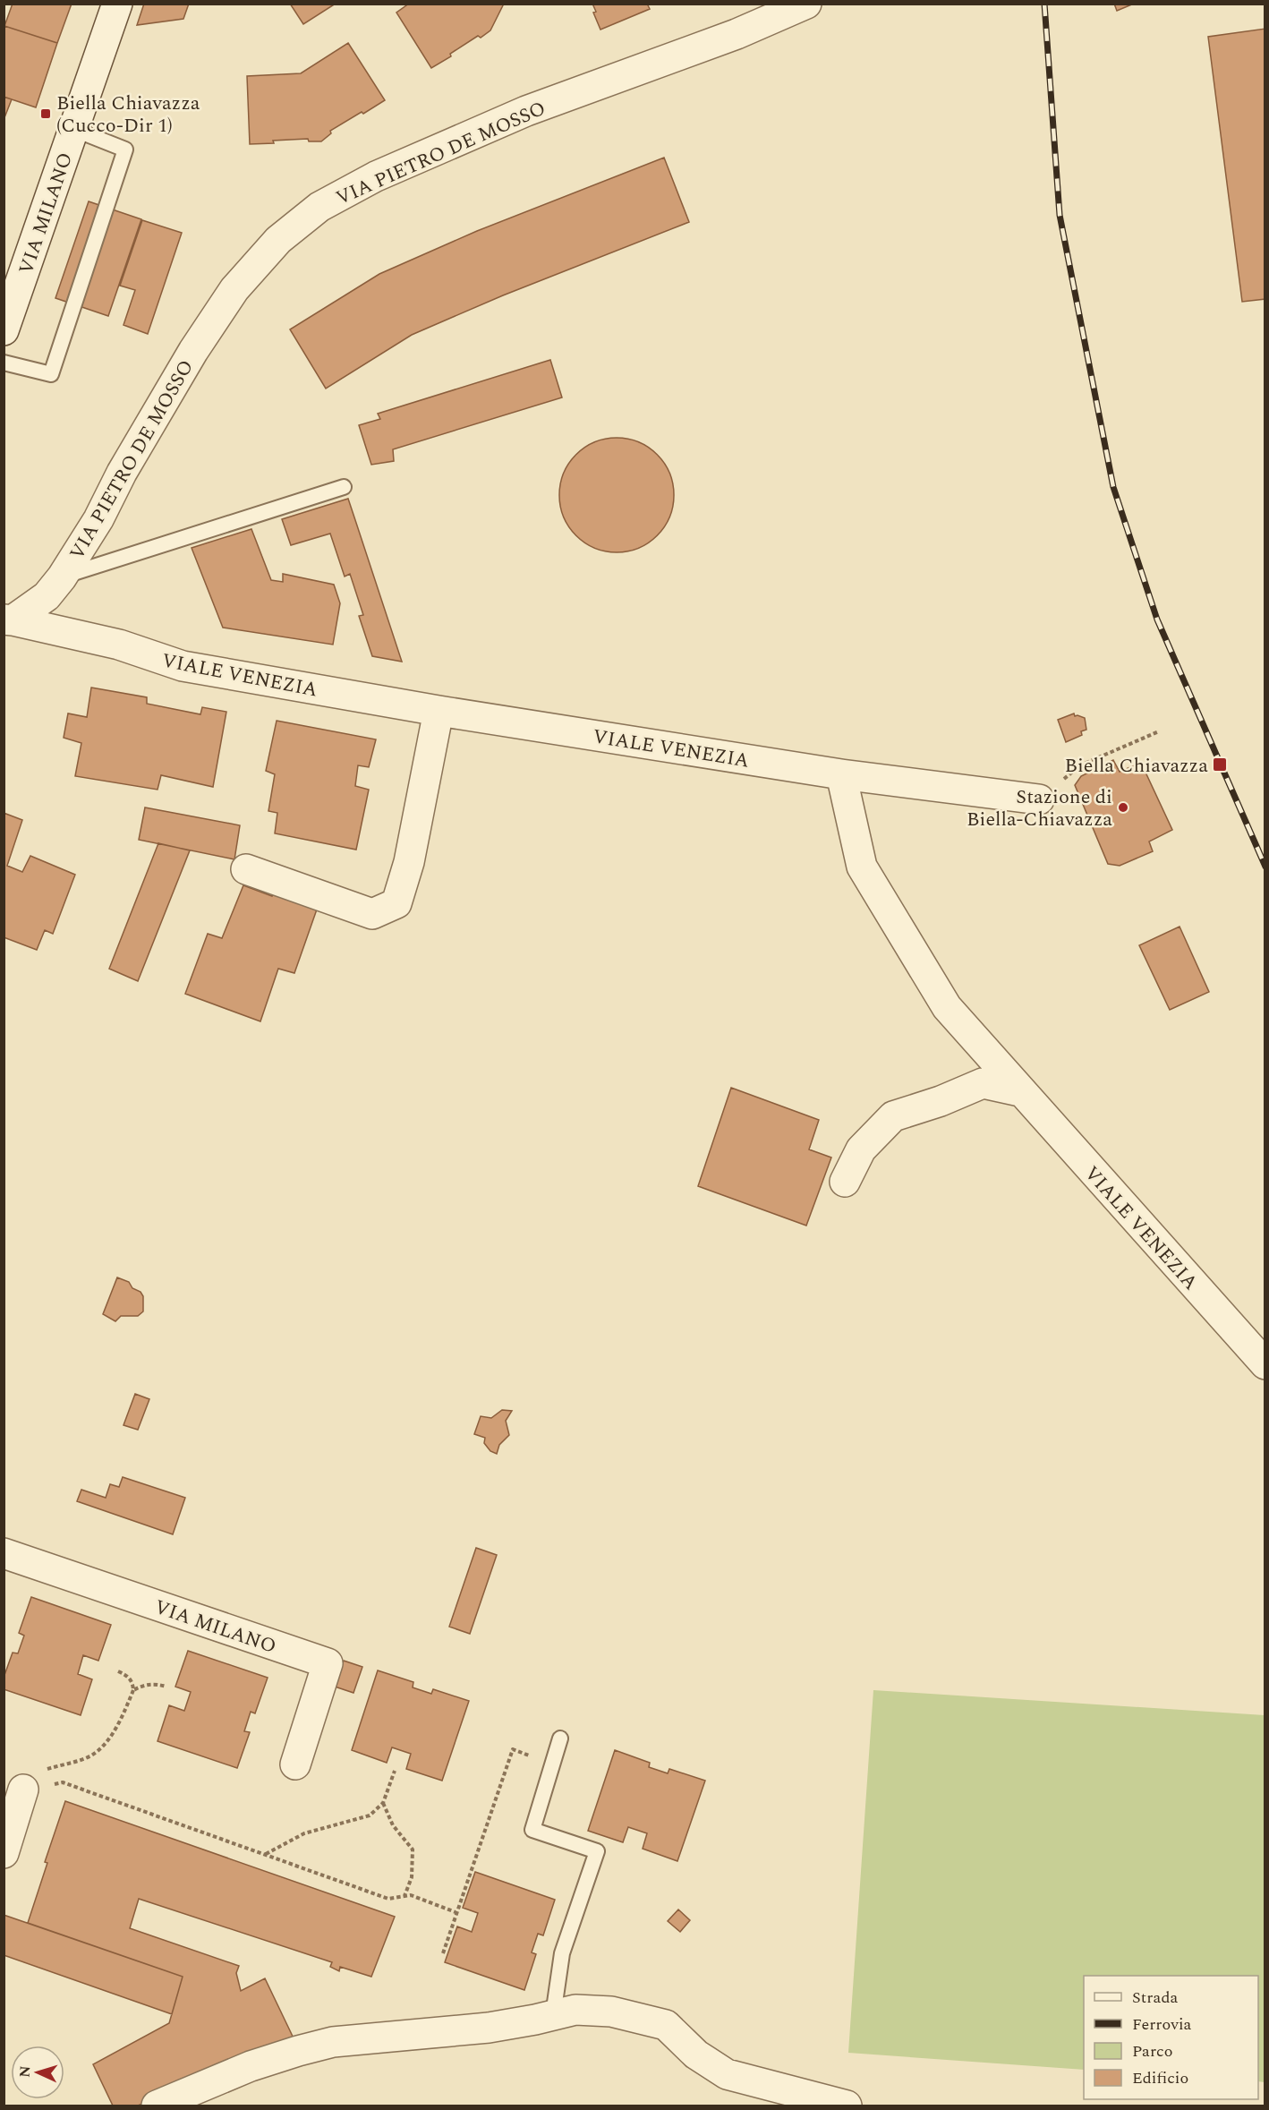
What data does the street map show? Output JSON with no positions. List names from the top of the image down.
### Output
{
  "streets": {
    "street": ["VIA PIETRO DE MOSSO", "VIA MILANO", "VIALE VENEZIA"]
  },
  "crossings": [
    ["VIA PIETRO DE MOSSO", "VIALE VENEZIA"]
  ],
  "places": {
    "transit": ["Biella Chiavazza (Cucco-Dir 1)", "Biella Chiavazza"],
    "other": ["Stazione di Biella-Chiavazza"]
  },
  "legend": [
    "Strada",
    "Ferrovia",
    "Parco",
    "Edificio"
  ],
  "north": "left"
}
